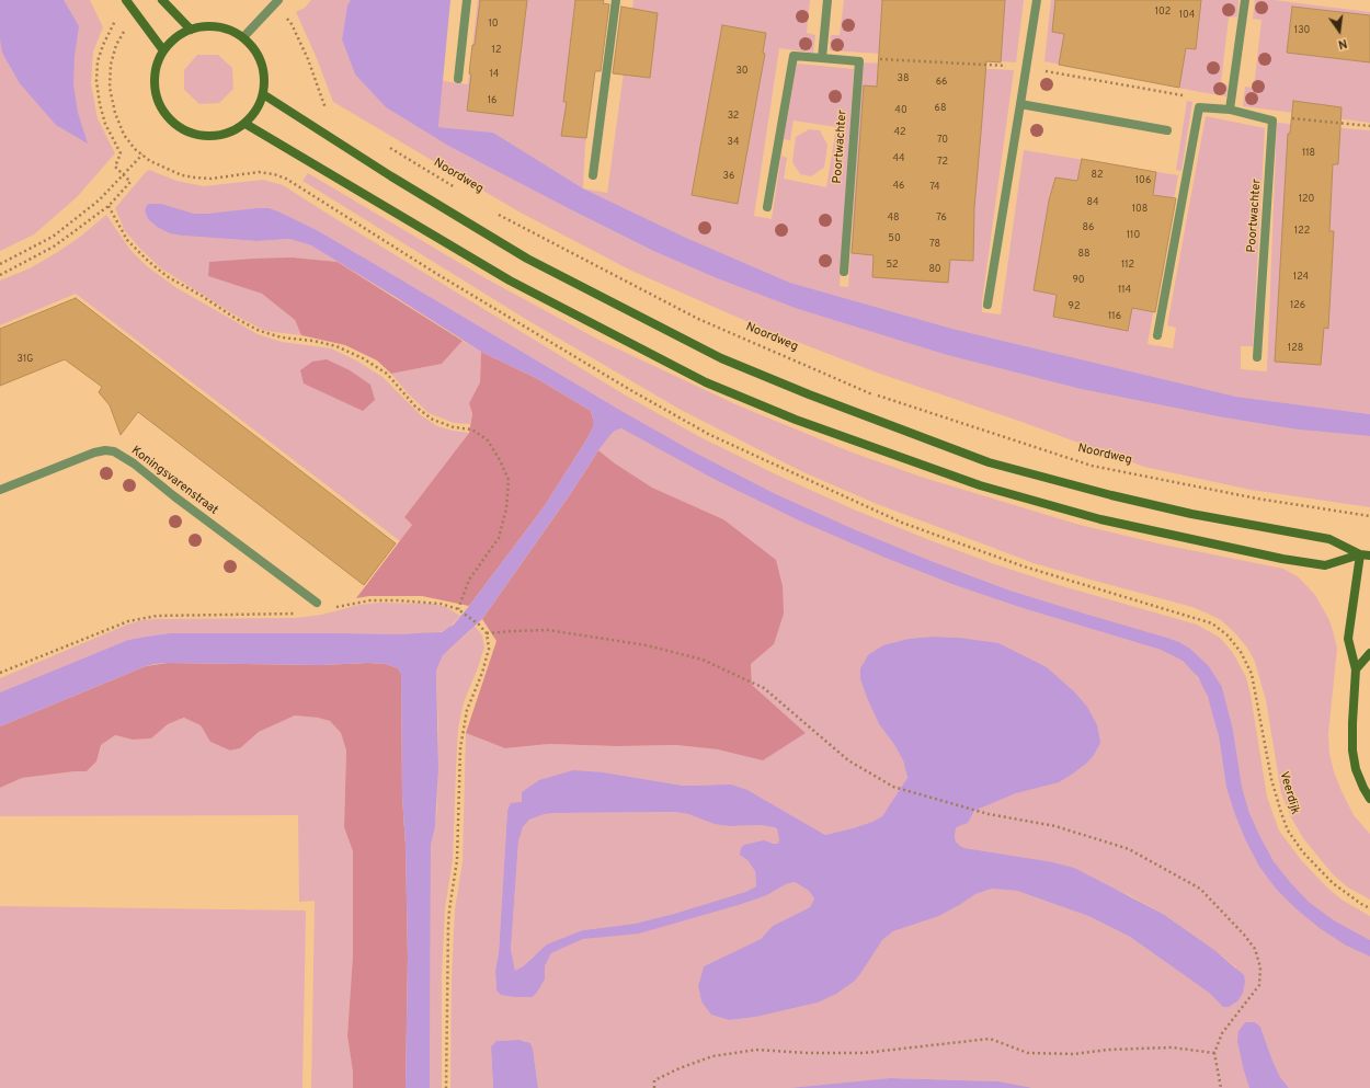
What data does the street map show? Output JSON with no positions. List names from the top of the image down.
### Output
{
  "streets": {
    "street": ["Poortwachter", "Koningsvarenstraat"],
    "path": ["Noordweg", "Veerdijk"]
  },
  "house_numbers": [
    "102",
    "104",
    "10",
    "130",
    "12",
    "30",
    "14",
    "38",
    "66",
    "16",
    "68",
    "40",
    "32",
    "42",
    "70",
    "34",
    "118",
    "44",
    "72",
    "82",
    "36",
    "106",
    "46",
    "74",
    "120",
    "84",
    "108",
    "48",
    "76",
    "86",
    "122",
    "110",
    "50",
    "78",
    "88",
    "52",
    "112",
    "80",
    "124",
    "90",
    "114",
    "126",
    "92",
    "116",
    "128",
    "31G"
  ],
  "north": "bottom"
}
